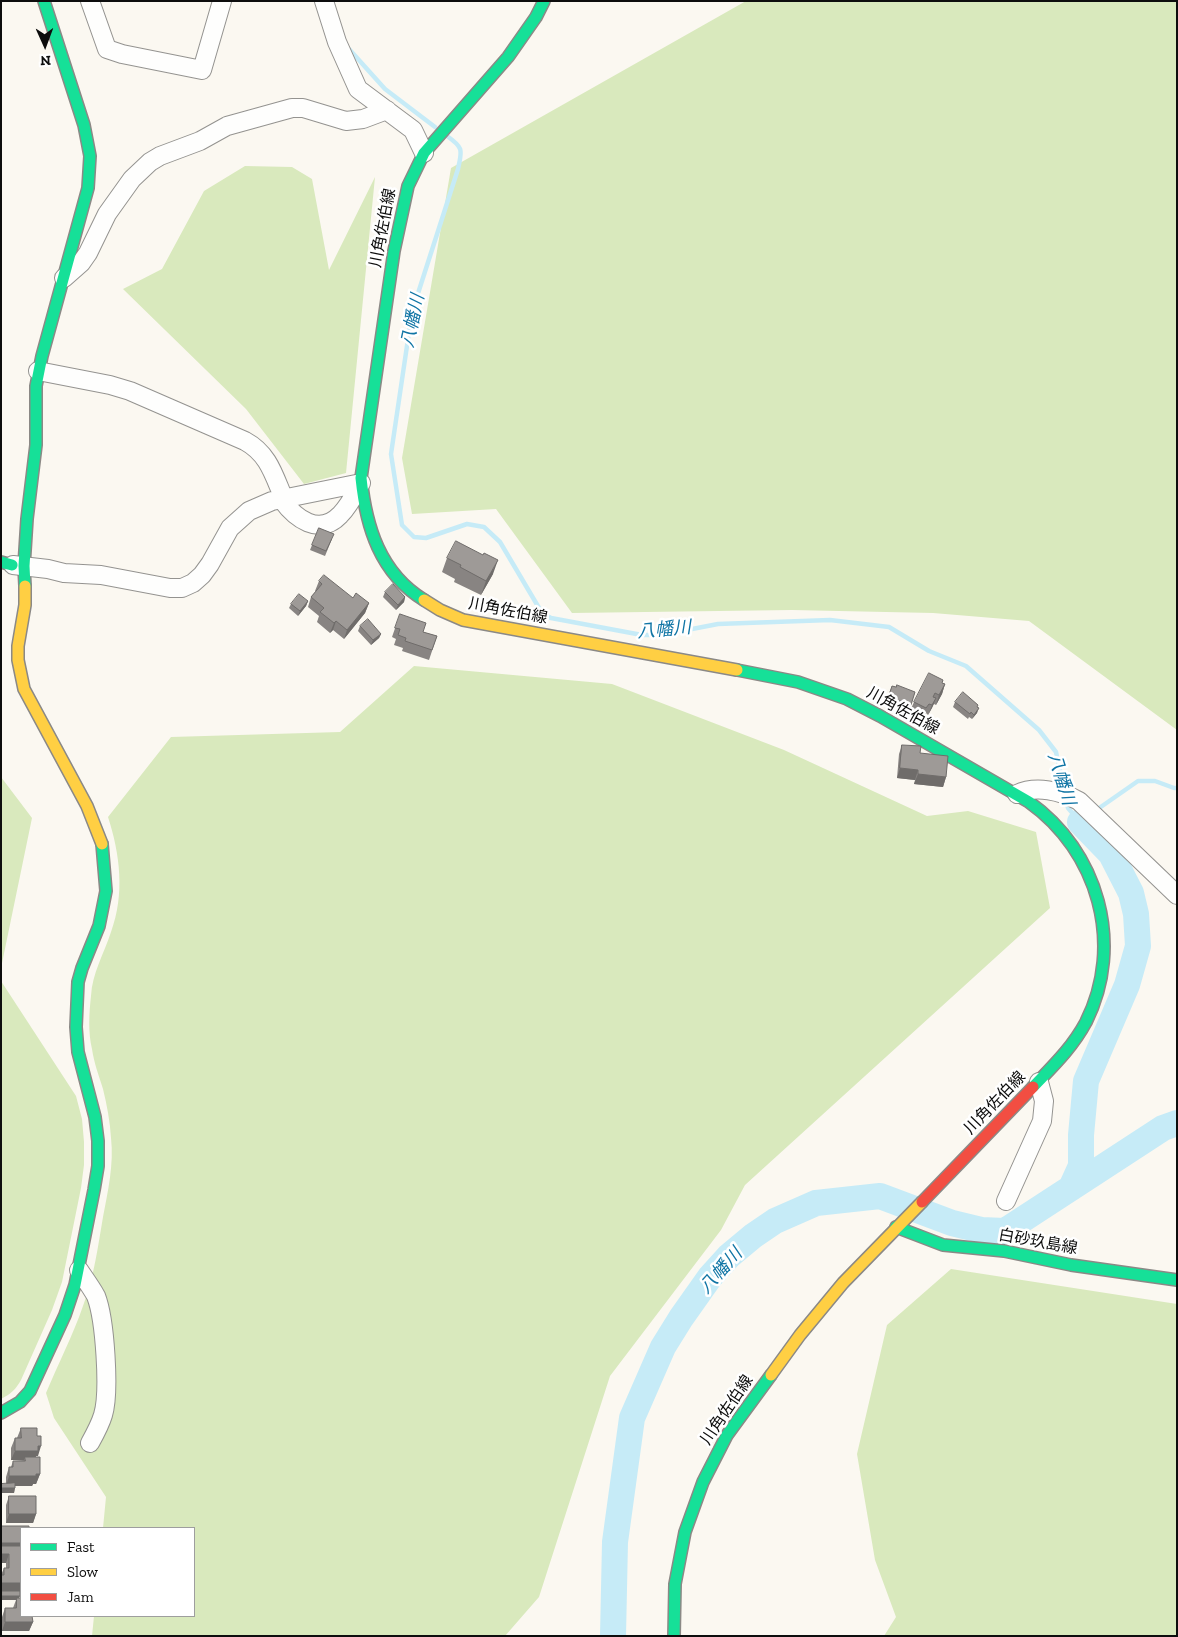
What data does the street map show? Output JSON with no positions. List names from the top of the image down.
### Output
{
  "streets": {
    "main road": ["川角佐伯線", "白砂玖島線"]
  },
  "crossings": [
    ["川角佐伯線", "白砂玖島線"]
  ],
  "water": ["八幡川"],
  "legend": ["Fast", "Slow", "Jam"],
  "north": "bottom"
}
